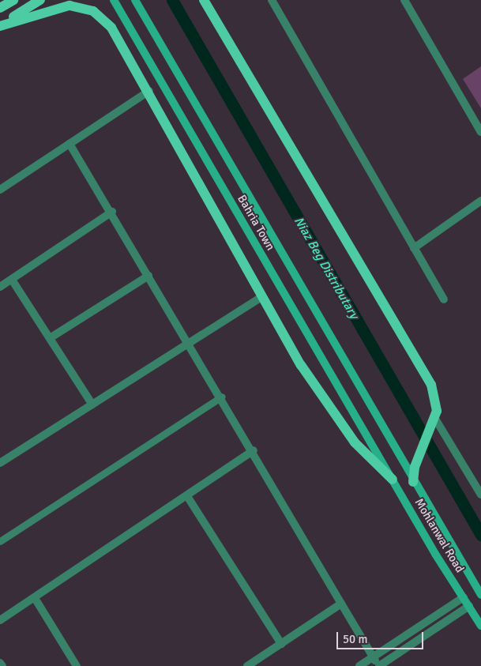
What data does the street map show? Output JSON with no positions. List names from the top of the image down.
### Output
{
  "streets": {
    "main road": ["Bahria Town", "Mohlanwal Road"]
  },
  "crossings": [
    ["Bahria Town", "Mohlanwal Road"]
  ],
  "water": ["Niaz Beg Distributary"],
  "scale_bar": "50 m"
}
